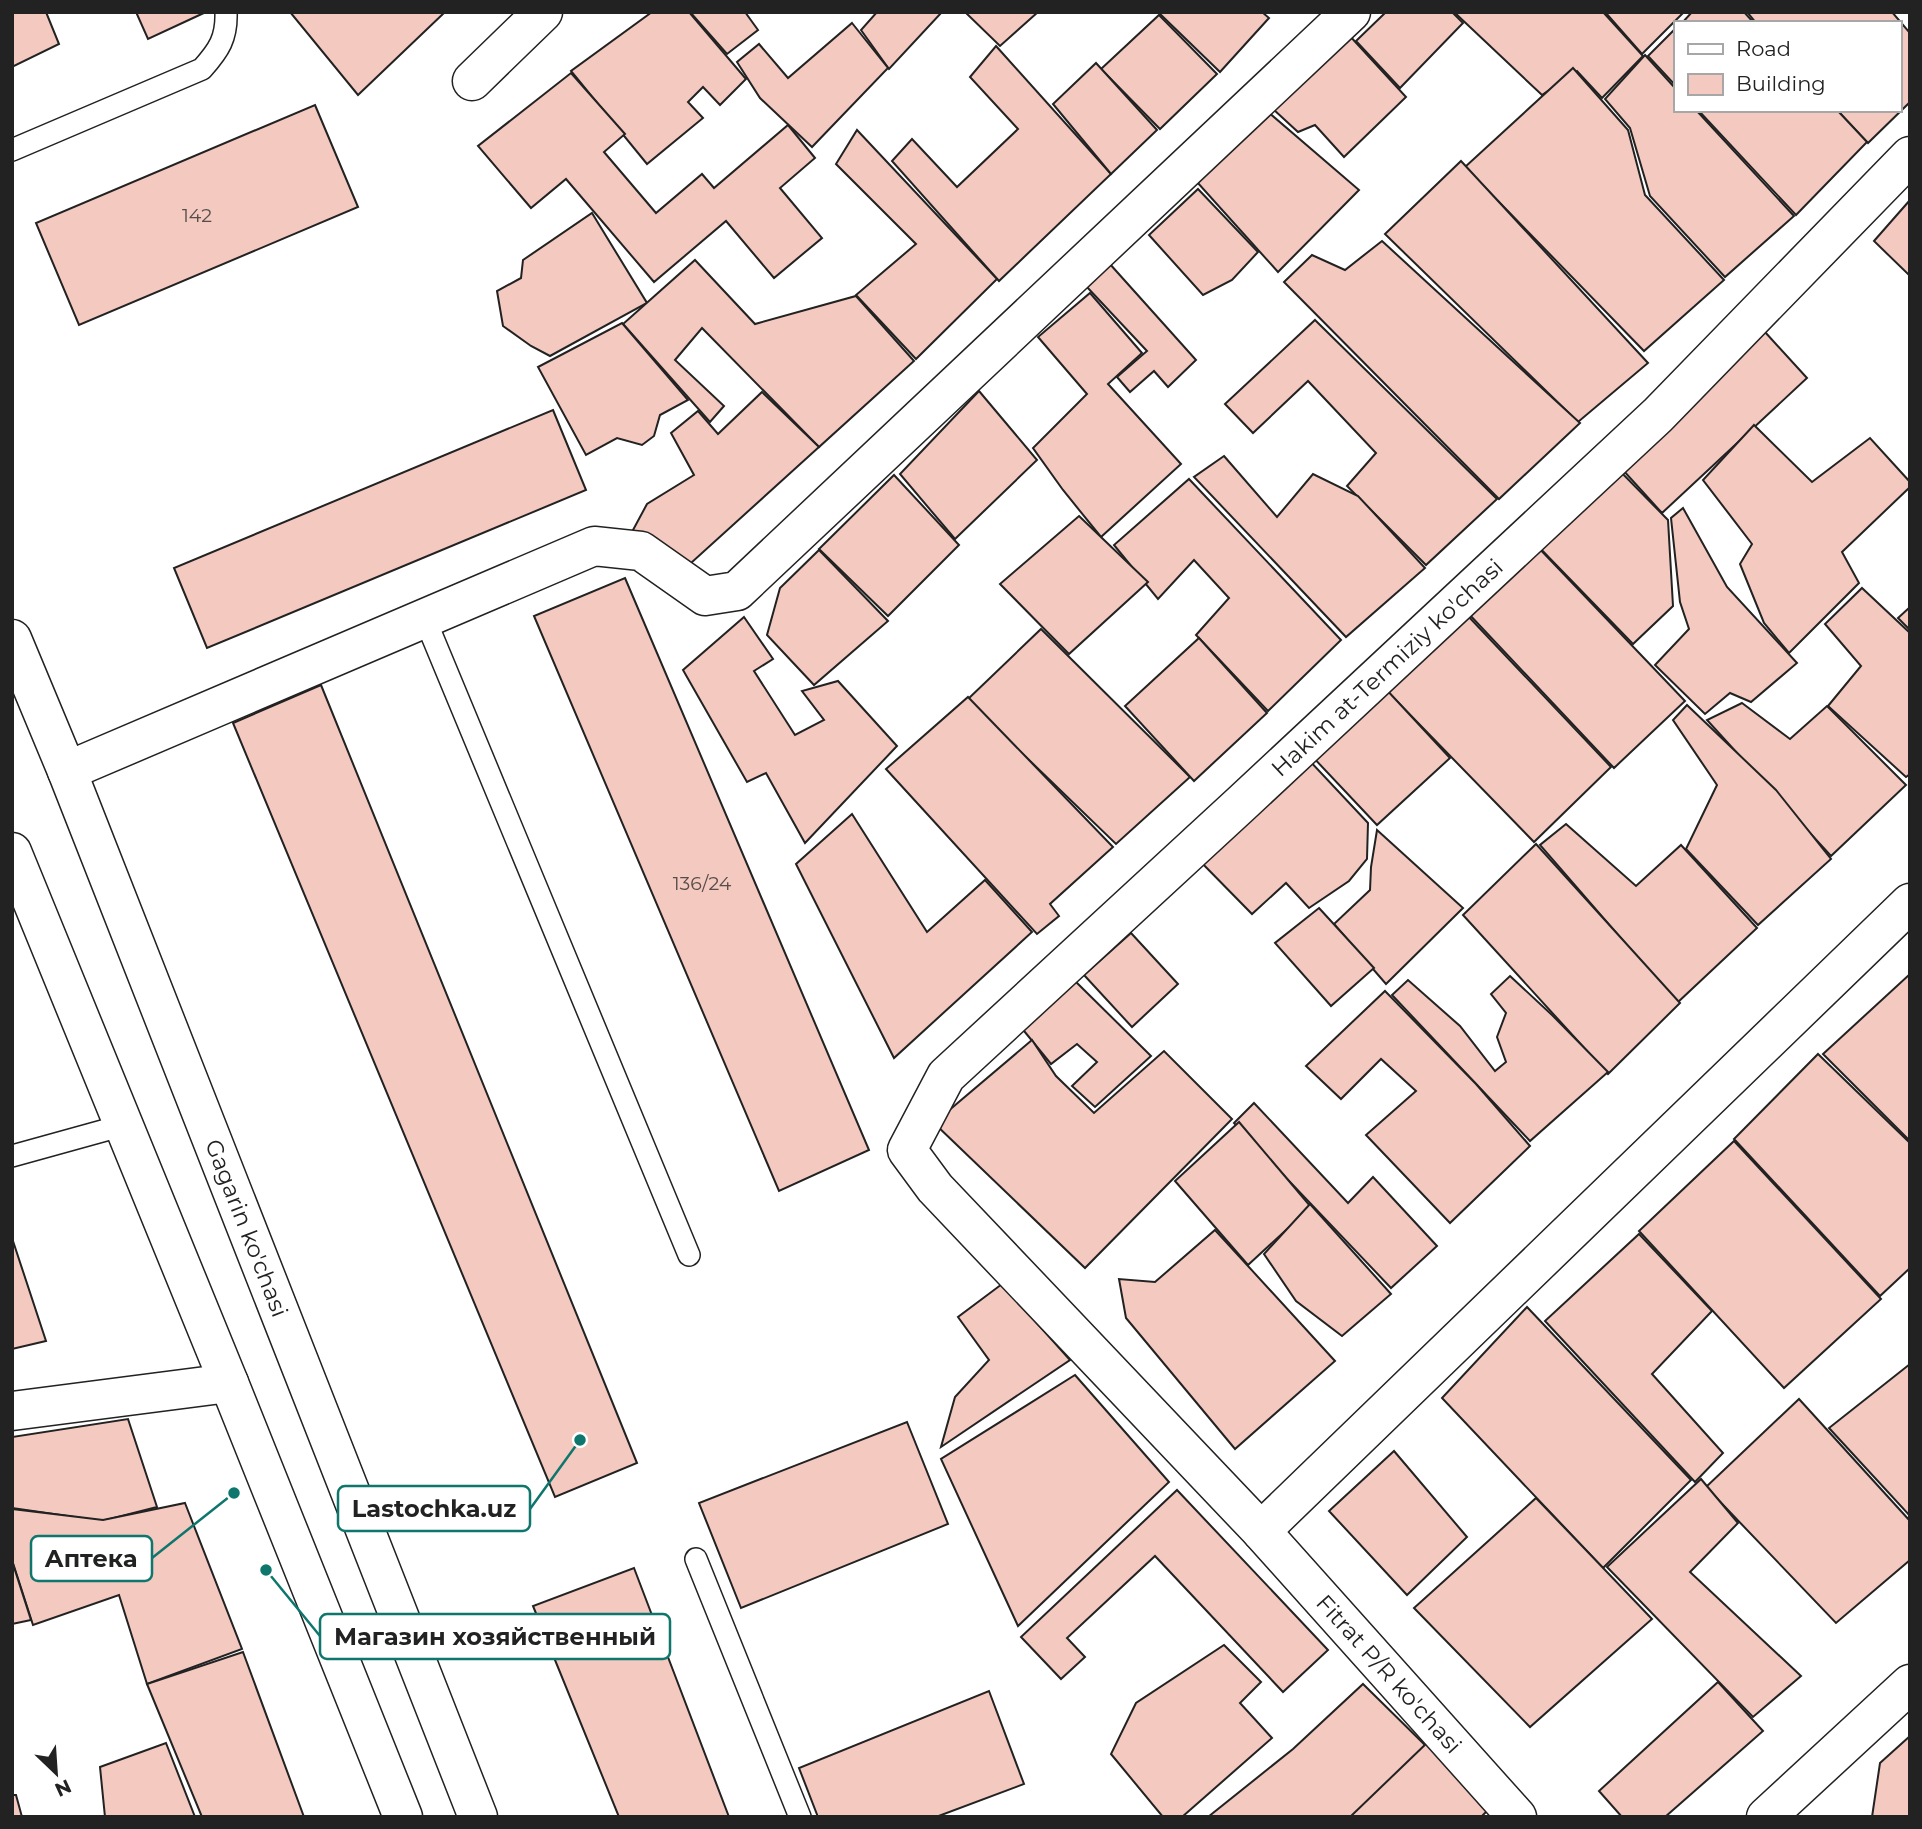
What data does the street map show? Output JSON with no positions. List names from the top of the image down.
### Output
{
  "streets": {
    "street": ["Hakim at-Termiziy ko'chasi", "Gagarin ko'chasi", "Fitrat P/R ko'chasi"]
  },
  "crossings": [
    ["Hakim at-Termiziy ko'chasi", "Fitrat P/R ko'chasi"]
  ],
  "places": ["Lastochka.uz", "Аптека", "Магазин хозяйственный"],
  "house_numbers": ["142", "136/24"],
  "legend": ["Road", "Building"],
  "north": "bottom right"
}
